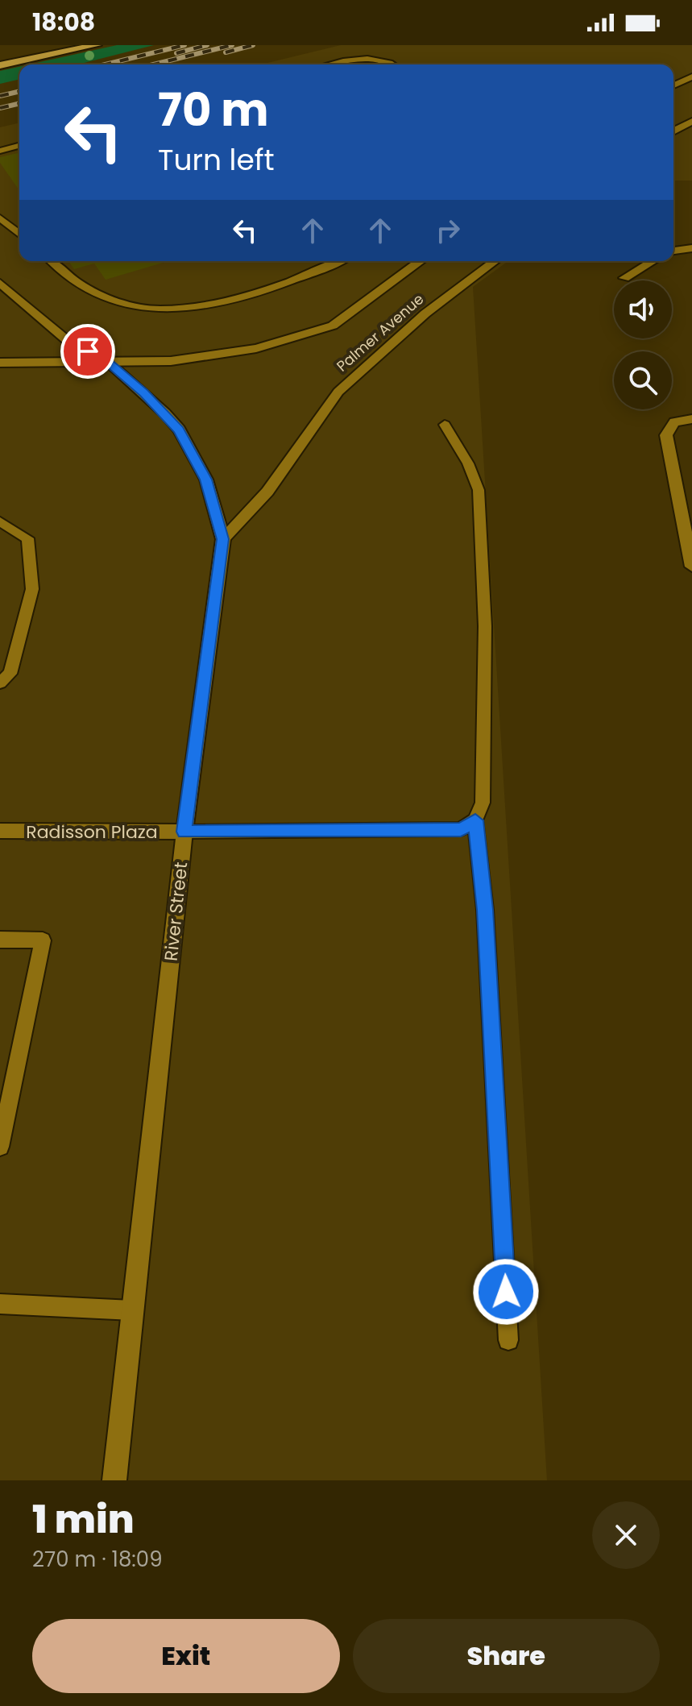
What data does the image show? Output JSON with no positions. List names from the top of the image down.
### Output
{
  "streets": {
    "street": ["Palmer Avenue", "Radisson Plaza", "River Street"]
  },
  "crossings": [
    ["Palmer Avenue", "River Street"],
    ["Radisson Plaza", "River Street"]
  ],
  "page": {
    "status": "18:08",
    "turn": ["70 m", "Turn left"],
    "heading": ["1 min", "270 m · 18:09"],
    "buttons": ["Exit", "Share"]
  }
}
